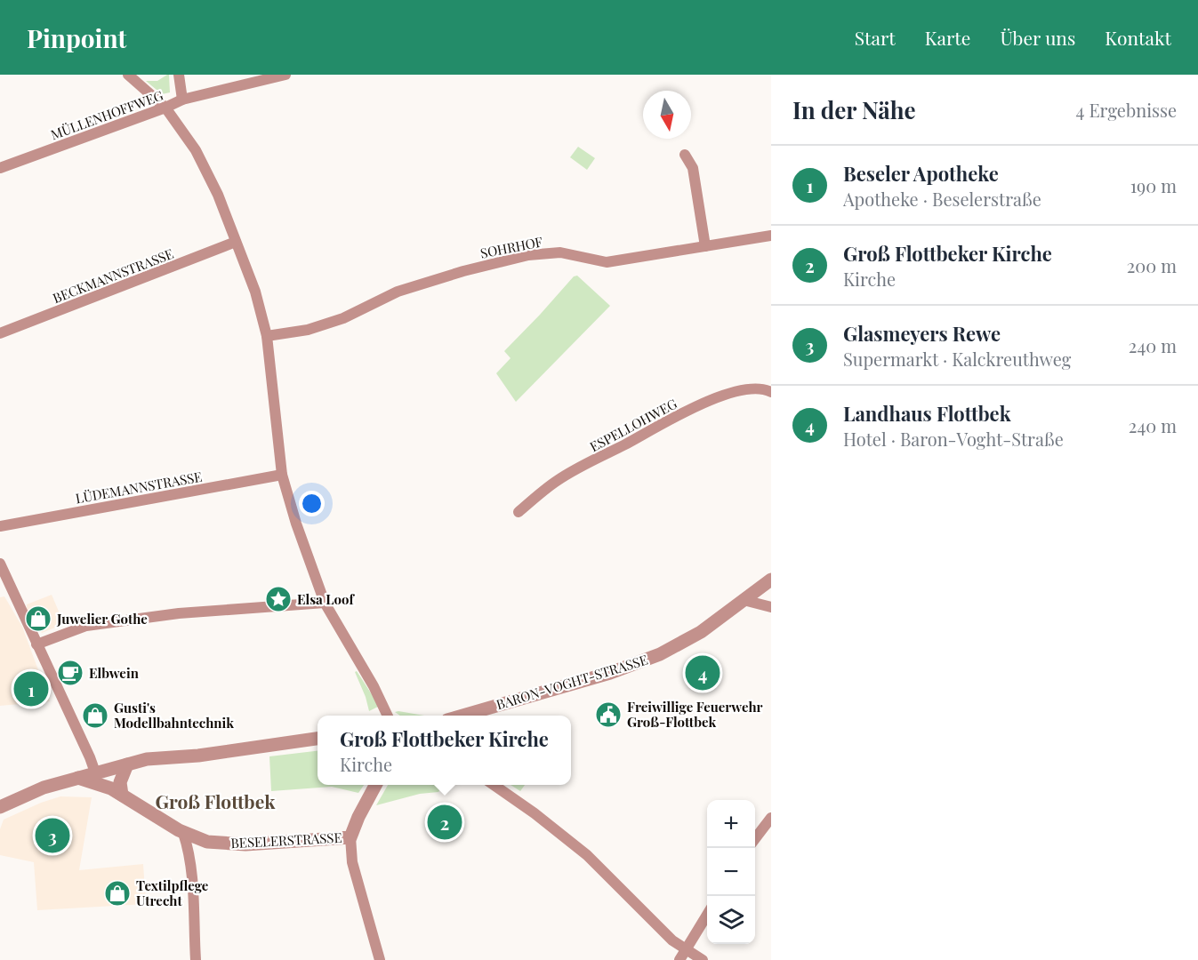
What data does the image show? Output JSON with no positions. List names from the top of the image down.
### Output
{
  "streets": {
    "street": [
      "MÜLLENHOFFWEG",
      "SOHRHOF",
      "BECKMANNSTRASSE",
      "ESPELLOHWEG",
      "LÜDEMANNSTRASSE",
      "BARON-VOGHT-STRASSE",
      "BESELERSTRASSE"
    ]
  },
  "districts": ["Groß Flottbek"],
  "places": {
    "place": ["Elsa Loof"],
    "shop": ["Juwelier Gothe", "Gusti's Modellbahntechnik", "Textilpflege Utrecht"],
    "cafe": ["Elbwein"],
    "public building": ["Freiwillige Feuerwehr Groß-Flottbek"]
  },
  "north": "bottom",
  "page": {
    "header": "Pinpoint",
    "nav": [
      "Start",
      "Karte",
      "Über uns",
      "Kontakt"
    ],
    "heading": ["In der Nähe", "4 Ergebnisse"],
    "list": [
      {
        "mark": "1",
        "name": "Beseler Apotheke",
        "note": "Apotheke · Beselerstraße",
        "value": "190 m"
      },
      {
        "mark": "2",
        "name": "Groß Flottbeker Kirche",
        "note": "Kirche",
        "value": "200 m"
      },
      {
        "mark": "3",
        "name": "Glasmeyers Rewe",
        "note": "Supermarkt · Kalckreuthweg",
        "value": "240 m"
      },
      {
        "mark": "4",
        "name": "Landhaus Flottbek",
        "note": "Hotel · Baron-Voght-Straße",
        "value": "240 m"
      }
    ],
    "pins": [
      "4",
      "1",
      "2",
      "3"
    ],
    "popup": ["Groß Flottbeker Kirche", "Kirche"],
    "map_buttons": ["+", "−"]
  }
}
